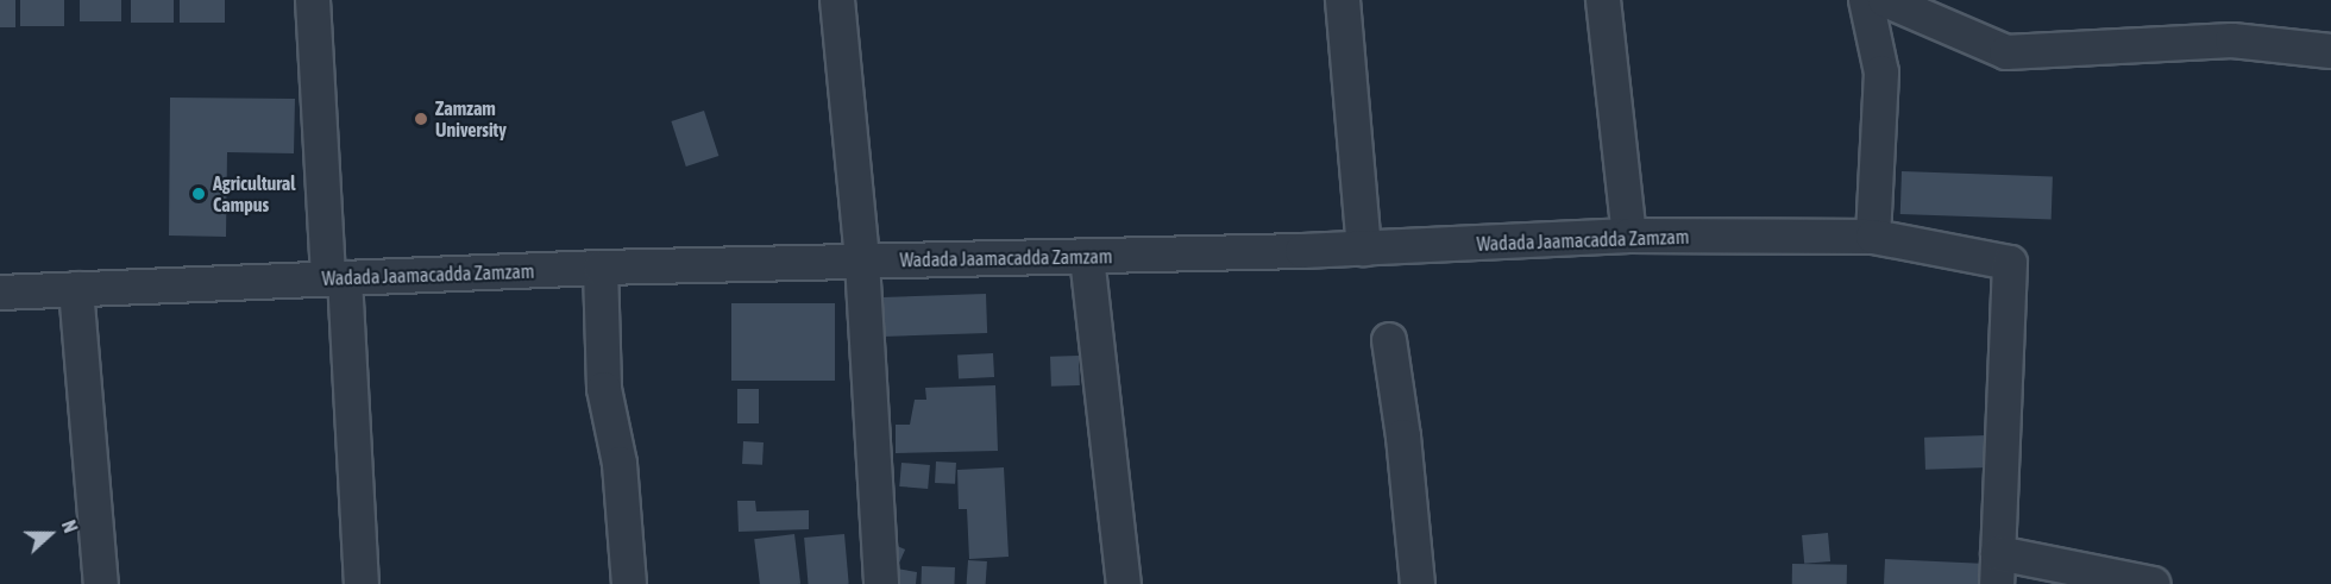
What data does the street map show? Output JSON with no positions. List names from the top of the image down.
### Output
{
  "streets": {
    "street": ["Wadada Jaamacadda Zamzam"]
  },
  "places": ["Zamzam University", "Agricultural Campus"],
  "north": "right"
}
